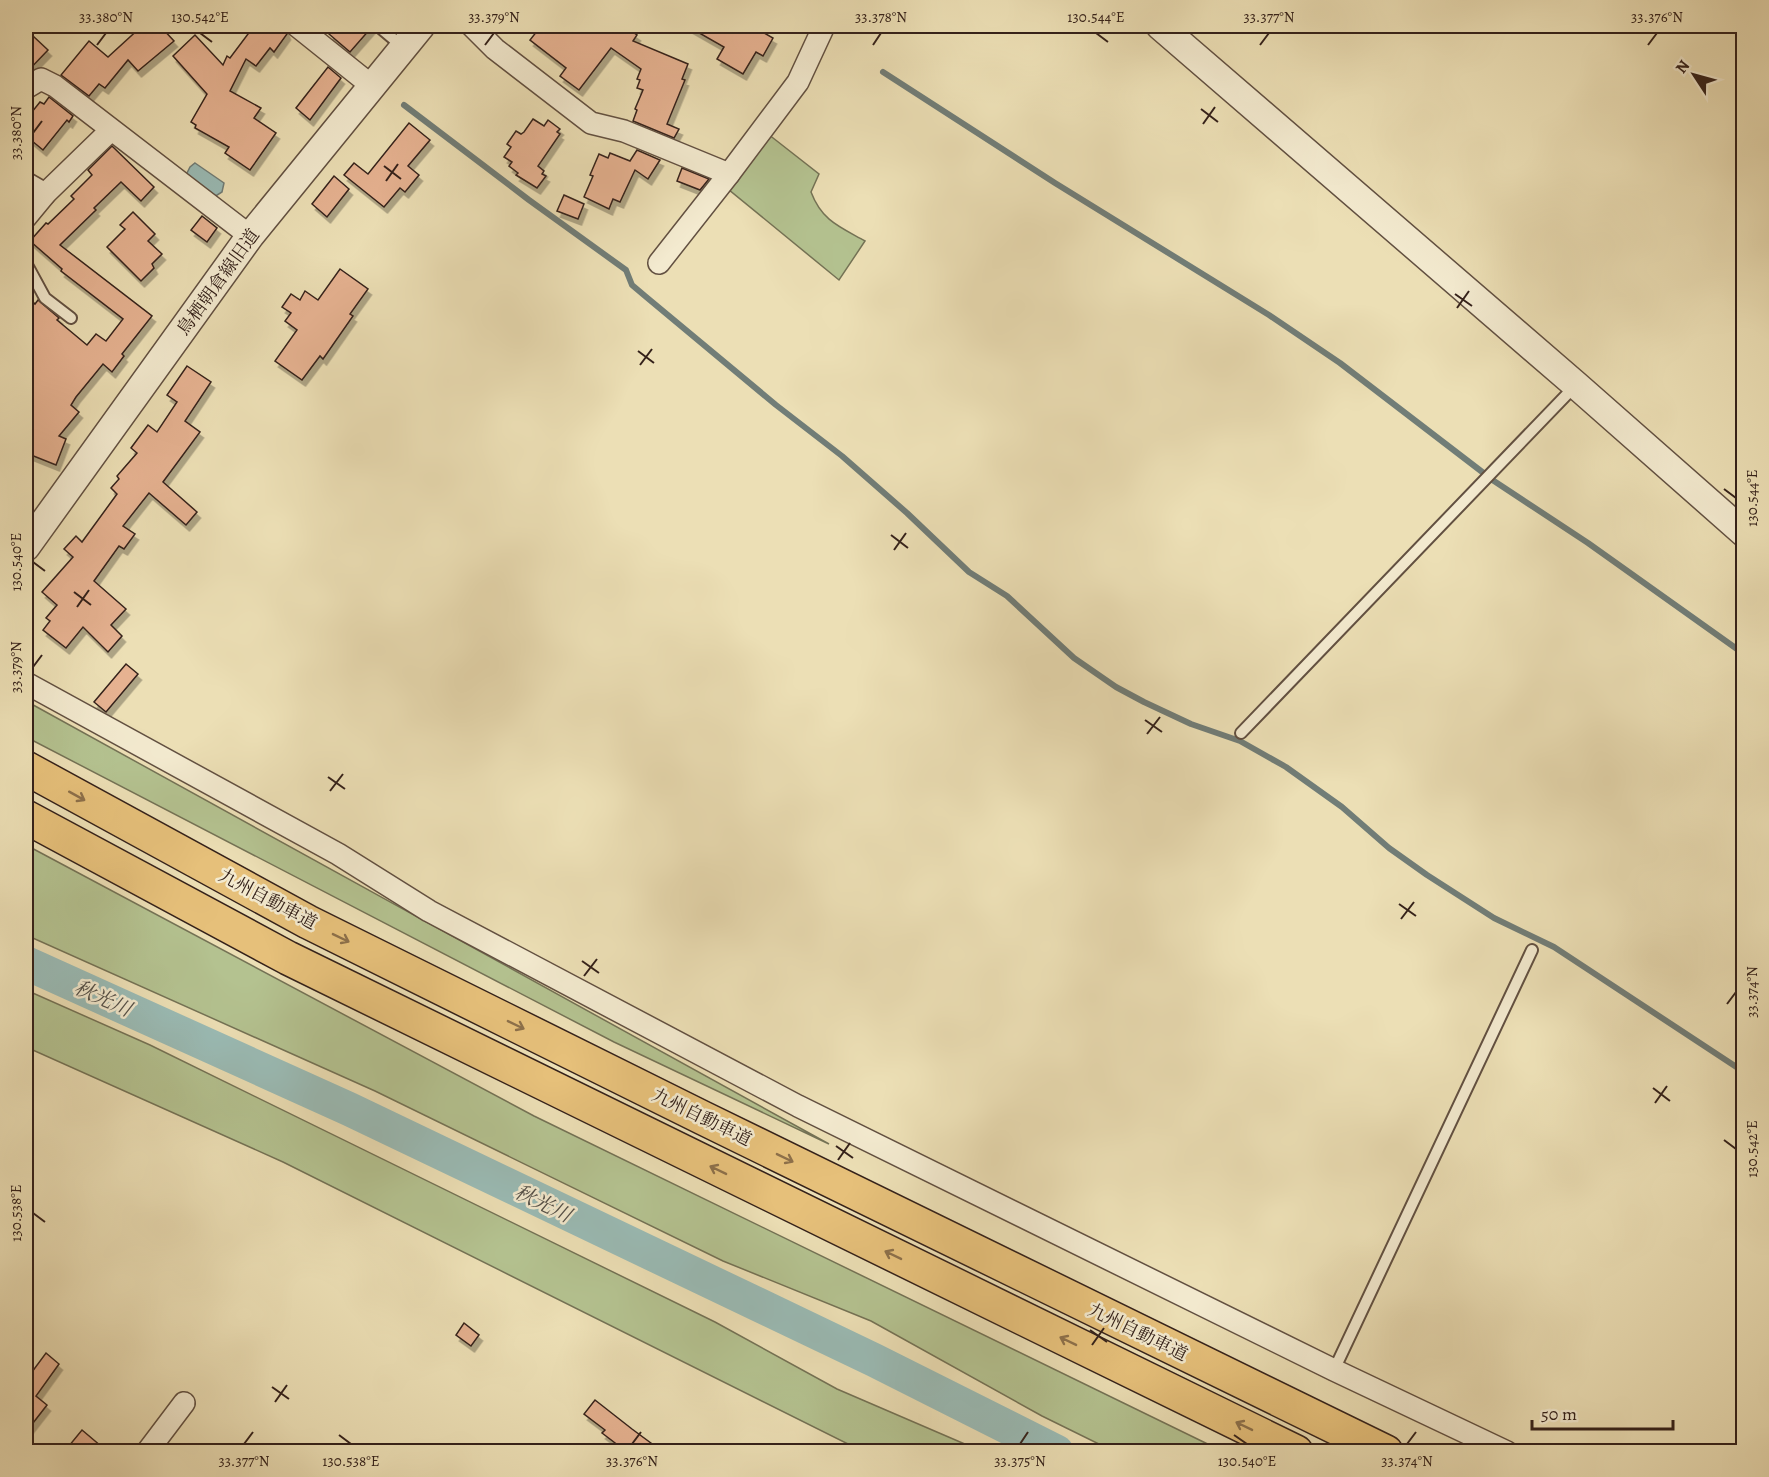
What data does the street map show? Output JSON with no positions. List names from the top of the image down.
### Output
{
  "streets": {
    "highway": ["九州自動車道"],
    "street": ["鳥栖朝倉線旧道"]
  },
  "water": ["秋光川"],
  "scale_bar": "50 m",
  "north": "top left",
  "coordinates": [
    "33.380°N",
    "130.542°E",
    "33.379°N",
    "33.378°N",
    "130.544°E",
    "33.377°N",
    "33.376°N",
    "130.540°E",
    "33.374°N",
    "130.538°E",
    "33.375°N"
  ]
}
